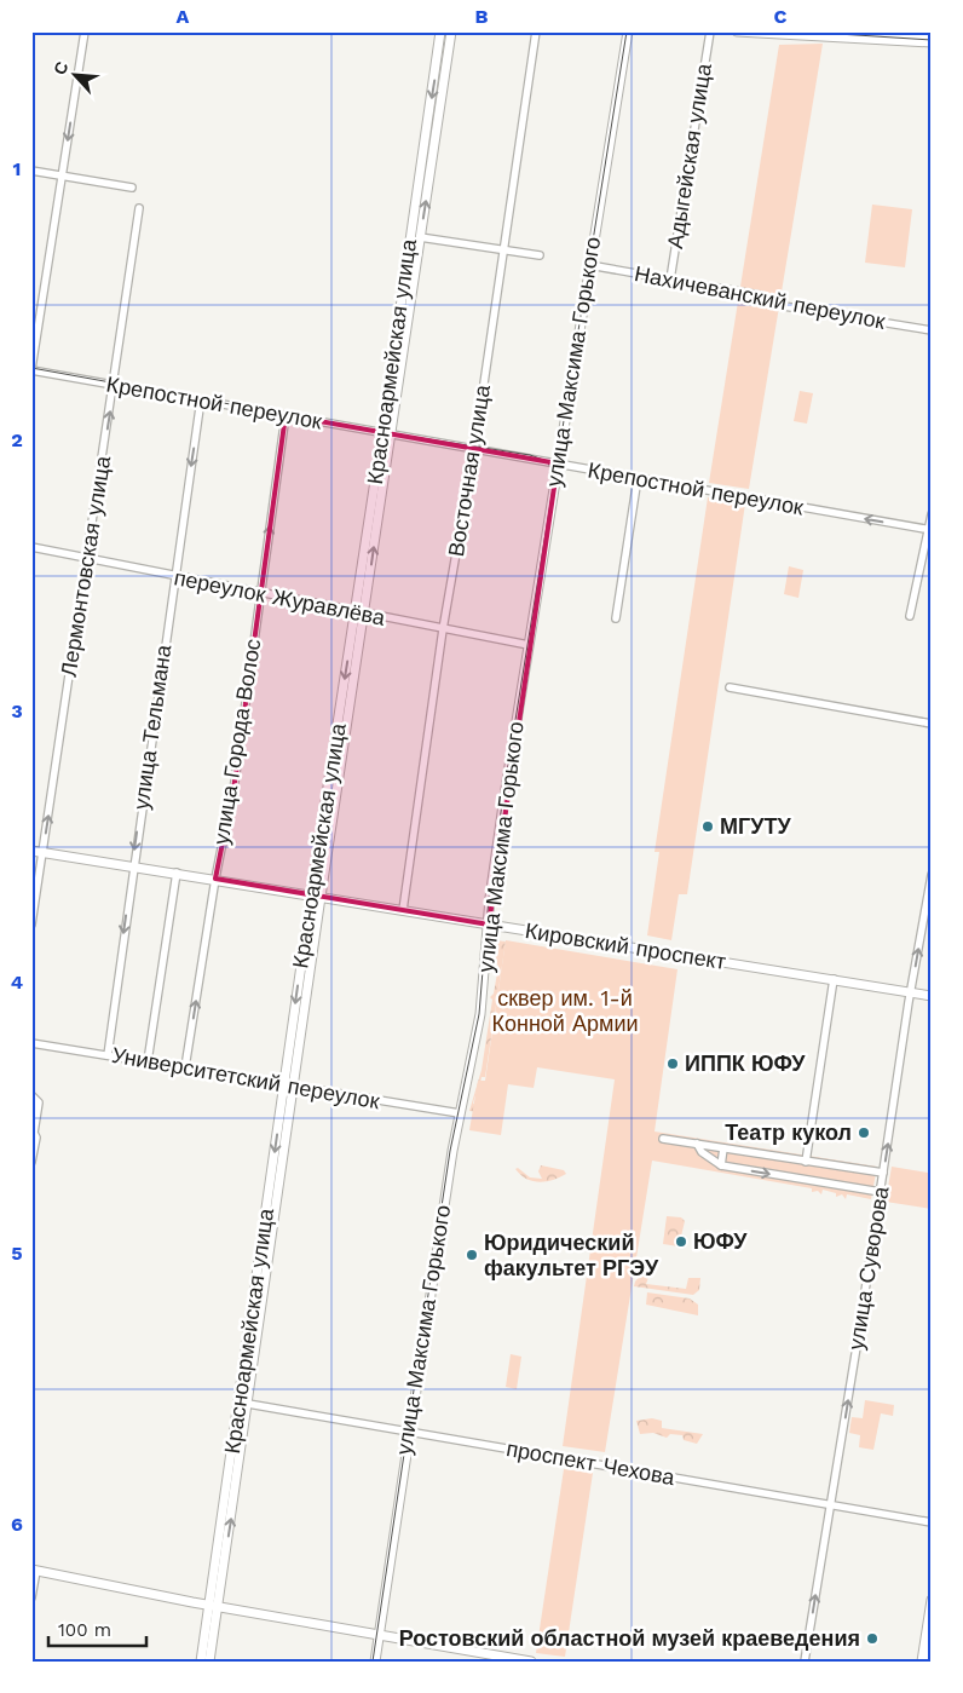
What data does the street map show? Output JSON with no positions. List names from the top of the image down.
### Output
{
  "streets": {
    "main road": ["Красноармейская улица", "улица Максима Горького", "Кировский проспект"],
    "street": [
      "Адыгейская улица",
      "Нахичеванский переулок",
      "Крепостной переулок",
      "Восточная улица",
      "Лермонтовская улица",
      "переулок Журавлёва",
      "улица Тельмана",
      "улица Города Волос",
      "Университетский переулок",
      "улица Суворова",
      "проспект Чехова"
    ]
  },
  "crossings": [
    ["Адыгейская улица", "Нахичеванский переулок"],
    ["Нахичеванский переулок", "улица Максима Горького"],
    ["Красноармейская улица", "Крепостной переулок"],
    ["Красноармейская улица", "переулок Журавлёва"],
    ["Красноармейская улица", "Кировский проспект"],
    ["Красноармейская улица", "Университетский переулок"],
    ["Красноармейская улица", "проспект Чехова"],
    ["улица Максима Горького", "Крепостной переулок"],
    ["улица Максима Горького", "переулок Журавлёва"],
    ["улица Максима Горького", "Кировский проспект"],
    ["улица Максима Горького", "Университетский переулок"],
    ["улица Максима Горького", "проспект Чехова"],
    ["Крепостной переулок", "Восточная улица"],
    ["Крепостной переулок", "Лермонтовская улица"],
    ["Крепостной переулок", "улица Тельмана"],
    ["Крепостной переулок", "улица Города Волос"],
    ["Восточная улица", "переулок Журавлёва"],
    ["Восточная улица", "Кировский проспект"],
    ["Лермонтовская улица", "переулок Журавлёва"],
    ["Лермонтовская улица", "Кировский проспект"],
    ["переулок Журавлёва", "улица Тельмана"],
    ["переулок Журавлёва", "улица Города Волос"],
    ["улица Тельмана", "Кировский проспект"],
    ["улица Тельмана", "Университетский переулок"],
    ["улица Города Волос", "Кировский проспект"],
    ["улица Города Волос", "Университетский переулок"],
    ["Кировский проспект", "улица Суворова"],
    ["улица Суворова", "проспект Чехова"]
  ],
  "one_way": ["Лермонтовская улица", "улица Тельмана", "улица Суворова"],
  "parks": ["сквер им. 1-й Конной Армии"],
  "places": [
    "МГУТУ",
    "ИППК ЮФУ",
    "Театр кукол",
    "ЮФУ",
    "Юридический факультет РГЭУ",
    "Ростовский областной музей краеведения"
  ],
  "scale_bar": "100 m",
  "north": "top left",
  "grid": {
    "columns": ["A", "B", "C"],
    "rows": [
      "1",
      "2",
      "3",
      "4",
      "5",
      "6"
    ]
  }
}
